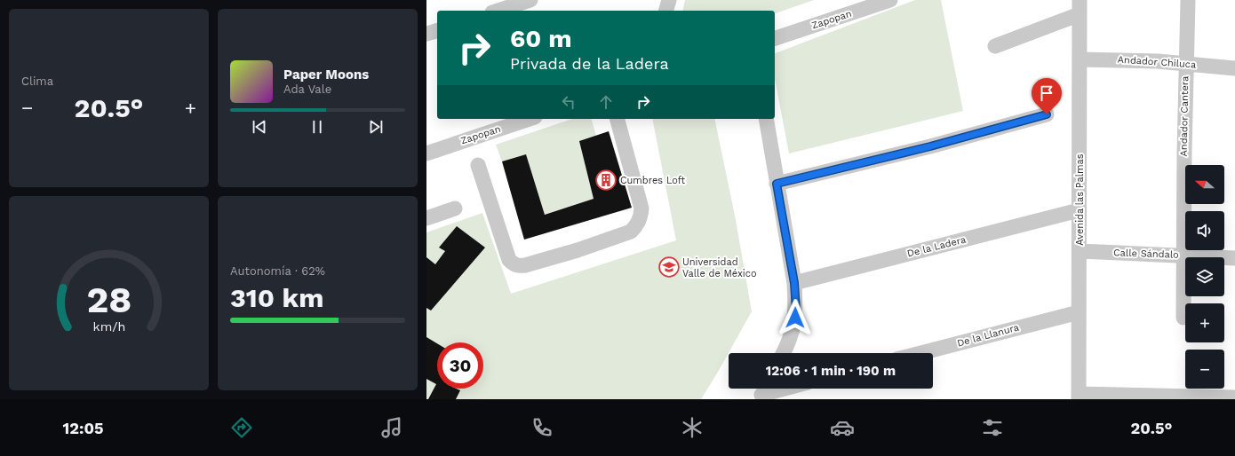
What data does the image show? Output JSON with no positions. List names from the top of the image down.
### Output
{
  "streets": {
    "street": [
      "Zapopan",
      "Andador Chiluca",
      "Andador Cantera",
      "Avenida las Palmas",
      "De la Ladera",
      "Calle Sándalo",
      "De la Llanura"
    ]
  },
  "crossings": [
    ["Andador Chiluca", "Andador Cantera"],
    ["Andador Chiluca", "Avenida las Palmas"],
    ["Andador Cantera", "Calle Sándalo"],
    ["Avenida las Palmas", "De la Ladera"],
    ["Avenida las Palmas", "Calle Sándalo"],
    ["Avenida las Palmas", "De la Llanura"]
  ],
  "places": {
    "building": ["Cumbres Loft"],
    "school or university": ["Universidad Valle de México"]
  },
  "north": "left",
  "page": {
    "tile": [
      "Clima",
      ["Autonomía · 62%", "310 km"]
    ],
    "turn": ["60 m", "Privada de la Ladera"],
    "song": ["Paper Moons", "Ada Vale"],
    "heat": ["−", "20.5°", "+"],
    "map_buttons": ["+", "−"],
    "limit": "30",
    "trip": "12:06 · 1 min · 190 m",
    "tabs": ["12:05", "20.5°"],
    "gauge": ["28", "km/h"]
  }
}
